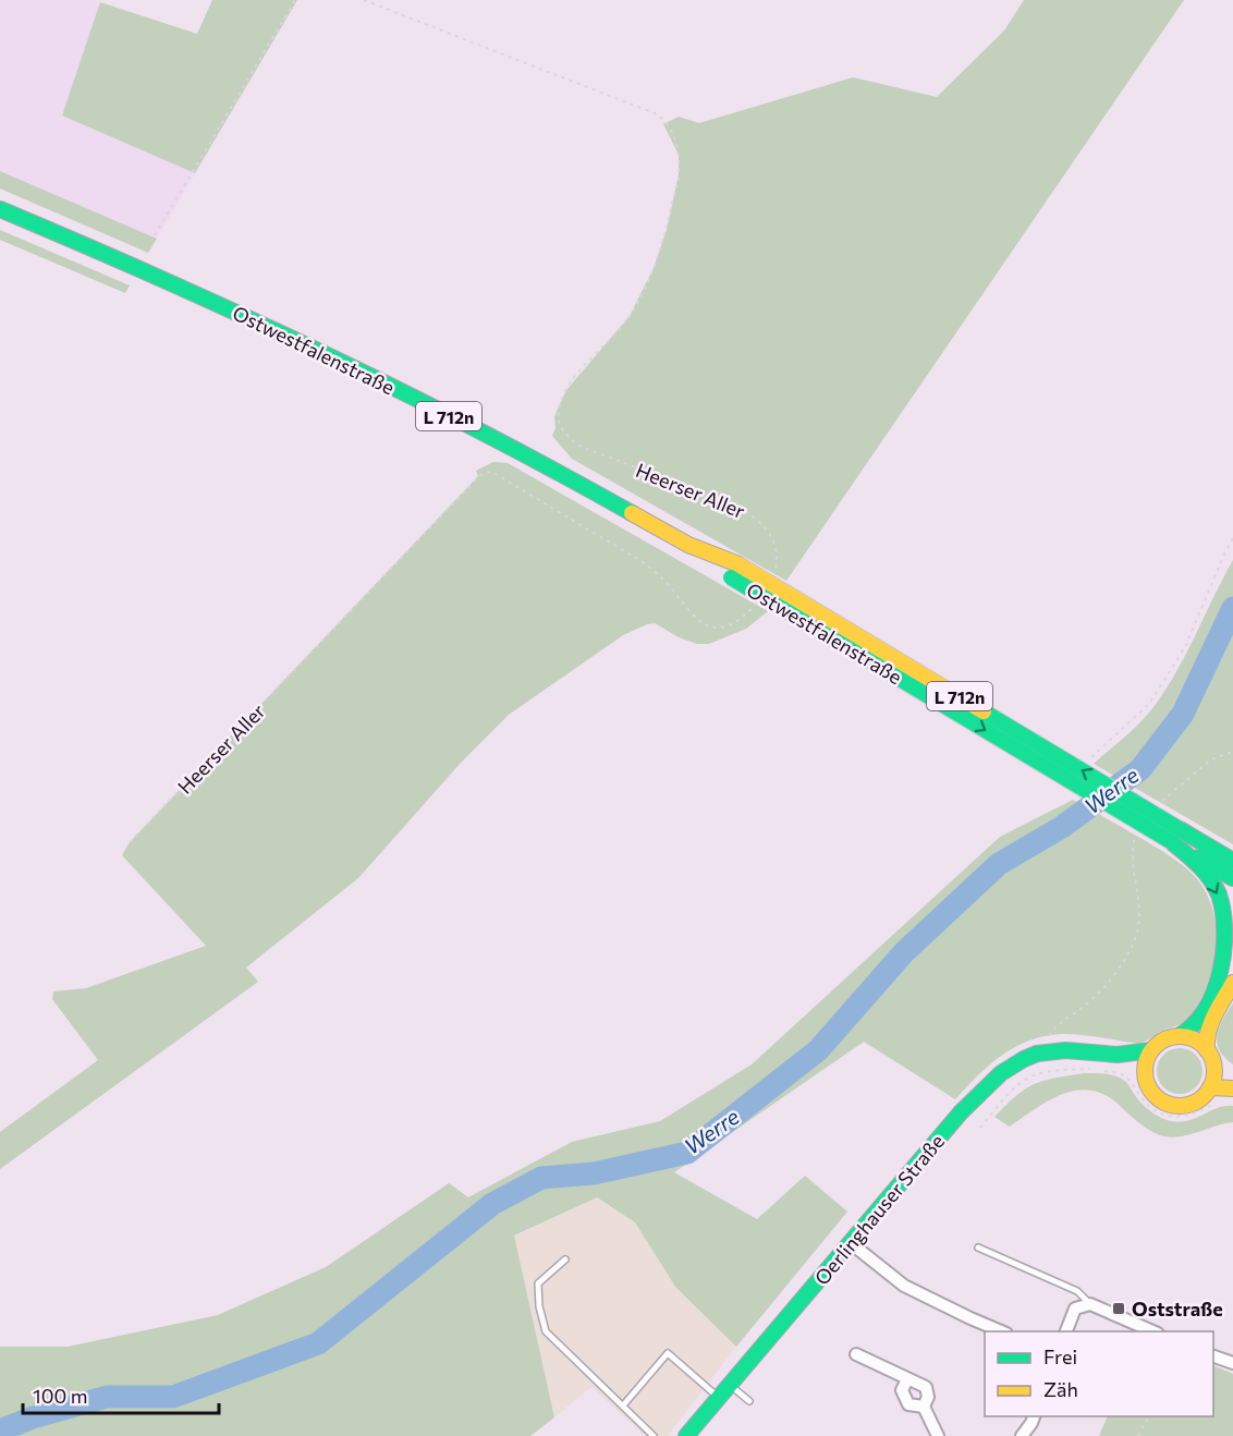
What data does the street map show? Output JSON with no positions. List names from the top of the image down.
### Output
{
  "streets": {
    "main road": ["Ostwestfalenstraße", "L 712n", "Oerlinghauser Straße"],
    "path": ["Heerser Aller"]
  },
  "crossings": [
    ["Ostwestfalenstraße", "L 712n"],
    ["L 712n", "Oerlinghauser Straße"]
  ],
  "water": ["Werre"],
  "places": {
    "transit": ["Oststraße"]
  },
  "legend": ["Frei", "Zäh"],
  "scale_bar": "100 m"
}
